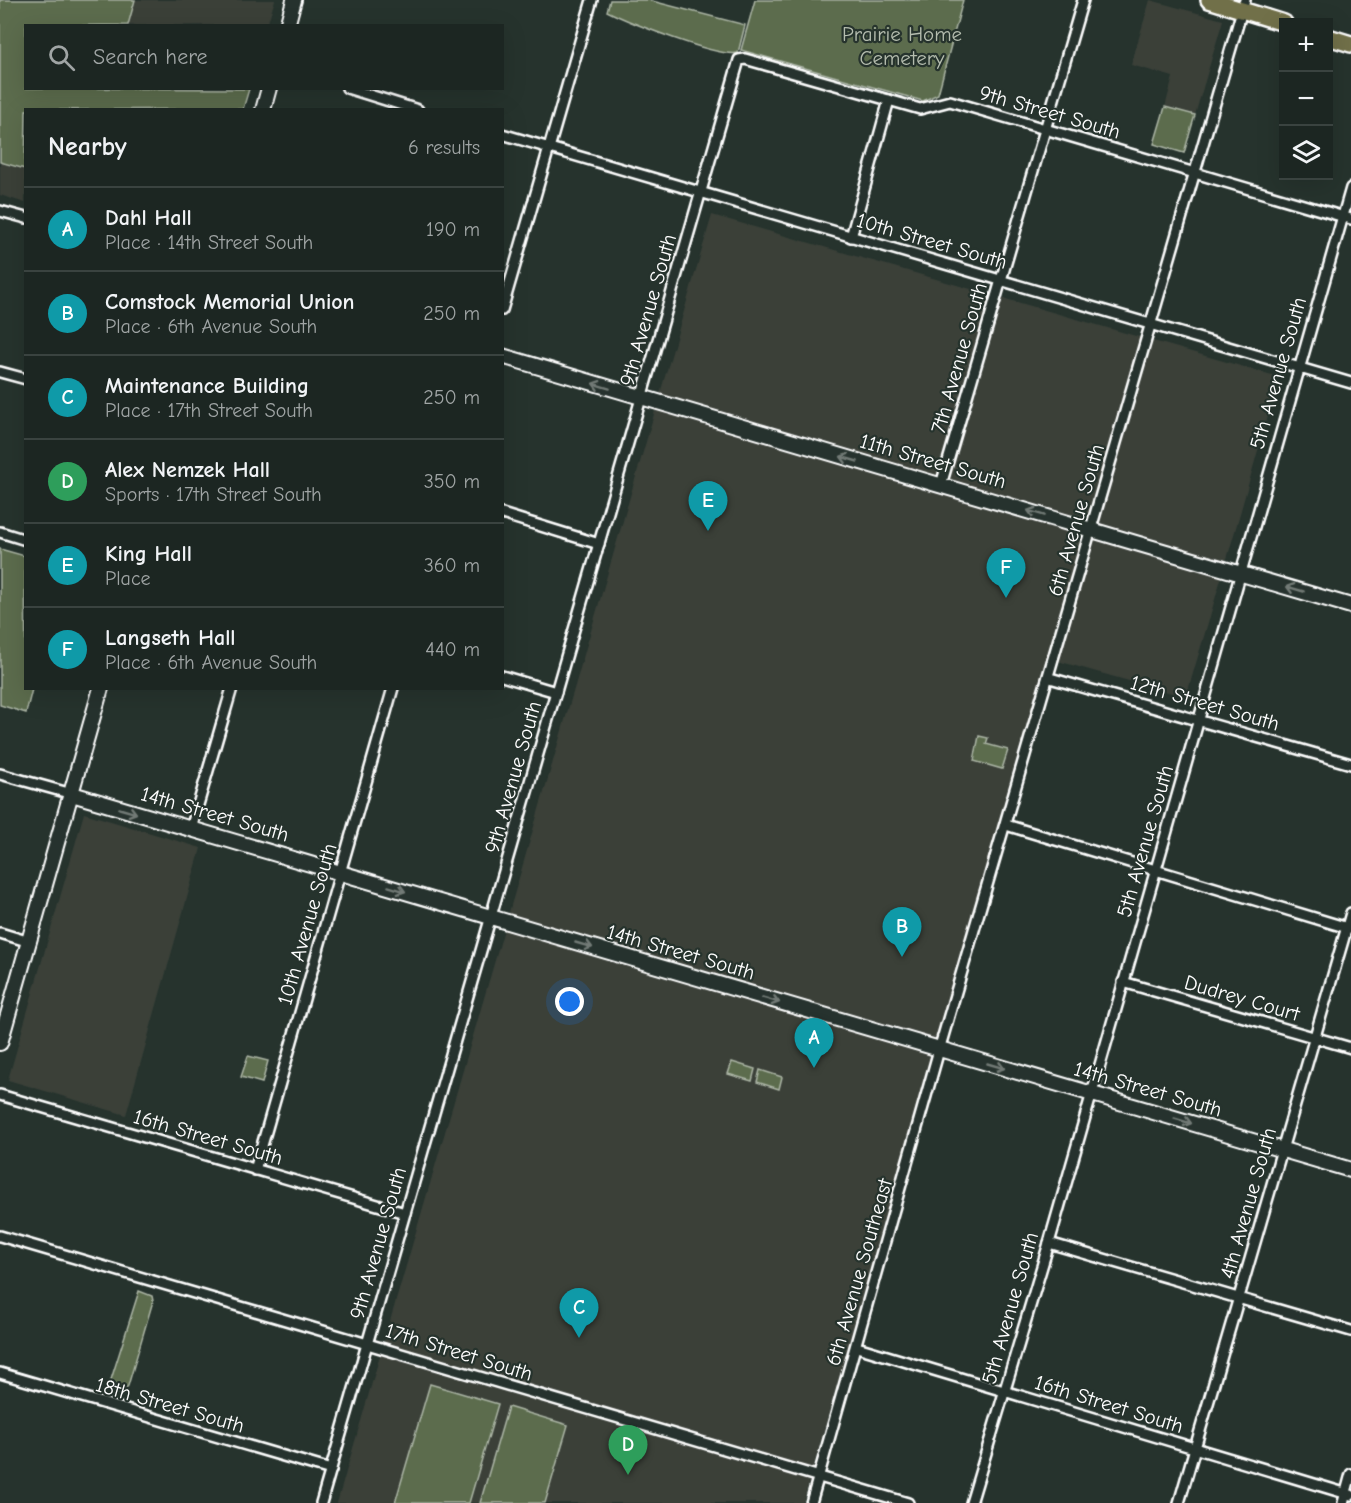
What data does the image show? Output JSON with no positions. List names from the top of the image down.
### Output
{
  "streets": {
    "street": [
      "9th Street South",
      "10th Street South",
      "9th Avenue South",
      "7th Avenue South",
      "5th Avenue South",
      "11th Street South",
      "6th Avenue South",
      "12th Street South",
      "14th Street South",
      "10th Avenue South",
      "Dudrey Court",
      "16th Street South",
      "4th Avenue South",
      "6th Avenue Southeast",
      "17th Street South",
      "18th Street South"
    ]
  },
  "crossings": [
    ["9th Street South", "9th Avenue South"],
    ["9th Street South", "7th Avenue South"],
    ["9th Street South", "5th Avenue South"],
    ["9th Street South", "6th Avenue South"],
    ["10th Street South", "9th Avenue South"],
    ["10th Street South", "7th Avenue South"],
    ["10th Street South", "5th Avenue South"],
    ["10th Street South", "6th Avenue South"],
    ["9th Avenue South", "11th Street South"],
    ["9th Avenue South", "14th Street South"],
    ["9th Avenue South", "16th Street South"],
    ["9th Avenue South", "17th Street South"],
    ["9th Avenue South", "18th Street South"],
    ["7th Avenue South", "11th Street South"],
    ["5th Avenue South", "11th Street South"],
    ["5th Avenue South", "12th Street South"],
    ["5th Avenue South", "14th Street South"],
    ["5th Avenue South", "Dudrey Court"],
    ["5th Avenue South", "16th Street South"],
    ["11th Street South", "6th Avenue South"],
    ["6th Avenue South", "12th Street South"],
    ["6th Avenue South", "14th Street South"],
    ["6th Avenue South", "6th Avenue Southeast"],
    ["14th Street South", "10th Avenue South"],
    ["14th Street South", "4th Avenue South"],
    ["14th Street South", "6th Avenue Southeast"],
    ["10th Avenue South", "16th Street South"],
    ["Dudrey Court", "4th Avenue South"],
    ["16th Street South", "4th Avenue South"],
    ["16th Street South", "6th Avenue Southeast"],
    ["6th Avenue Southeast", "17th Street South"]
  ],
  "one_way": ["11th Street South", "14th Street South"],
  "parks": ["Prairie Home Cemetery"],
  "page": {
    "map_buttons": ["+", "−"],
    "search": "Search here",
    "heading": ["Nearby", "6 results"],
    "list": [
      {
        "mark": "A",
        "name": "Dahl Hall",
        "note": "Place · 14th Street South",
        "value": "190 m"
      },
      {
        "mark": "B",
        "name": "Comstock Memorial Union",
        "note": "Place · 6th Avenue South",
        "value": "250 m"
      },
      {
        "mark": "C",
        "name": "Maintenance Building",
        "note": "Place · 17th Street South",
        "value": "250 m"
      },
      {
        "mark": "D",
        "name": "Alex Nemzek Hall",
        "note": "Sports · 17th Street South",
        "value": "350 m"
      },
      {
        "mark": "E",
        "name": "King Hall",
        "note": "Place",
        "value": "360 m"
      },
      {
        "mark": "F",
        "name": "Langseth Hall",
        "note": "Place · 6th Avenue South",
        "value": "440 m"
      }
    ],
    "pins": [
      "E",
      "F",
      "B",
      "A",
      "C",
      "D"
    ]
  }
}
